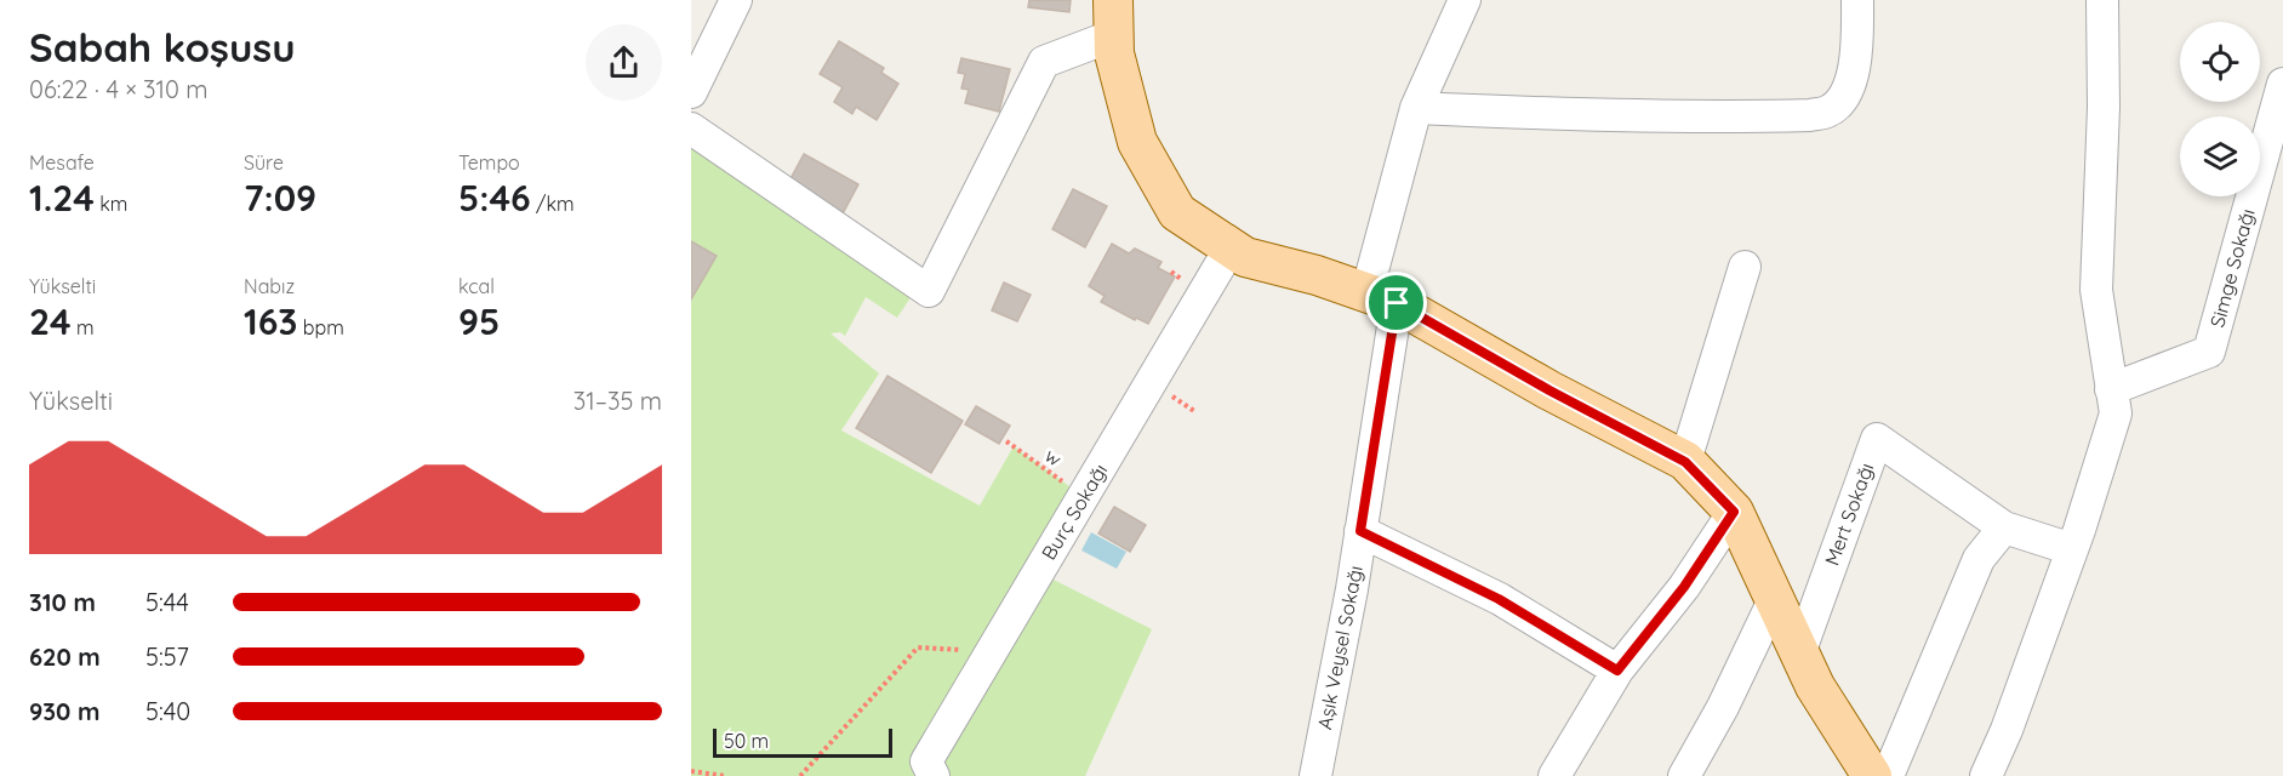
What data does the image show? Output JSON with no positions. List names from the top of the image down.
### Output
{
  "streets": {
    "street": [
      "Simge Sokağı",
      "Burç Sokağı",
      "Mert Sokağı",
      "Aşık Veysel Sokağı"
    ],
    "path": ["w"]
  },
  "crossings": [
    ["w", "Burç Sokağı"]
  ],
  "scale_bar": "50 m",
  "page": {
    "heading": ["Sabah koşusu", "06:22 · 4 × 310 m"],
    "stats": [
      ["Mesafe", "1.24 km"],
      ["Süre", "7:09"],
      ["Tempo", "5:46 /km"],
      ["Yükselti", "24 m"],
      ["Nabız", "163 bpm"],
      ["kcal", "95"]
    ],
    "chart": ["Yükselti", "31–35 m"],
    "list": [
      {
        "name": "310 m",
        "note": "5:44"
      },
      {
        "name": "620 m",
        "note": "5:57"
      },
      {
        "name": "930 m",
        "note": "5:40"
      }
    ],
    "scale": "50 m"
  }
}
